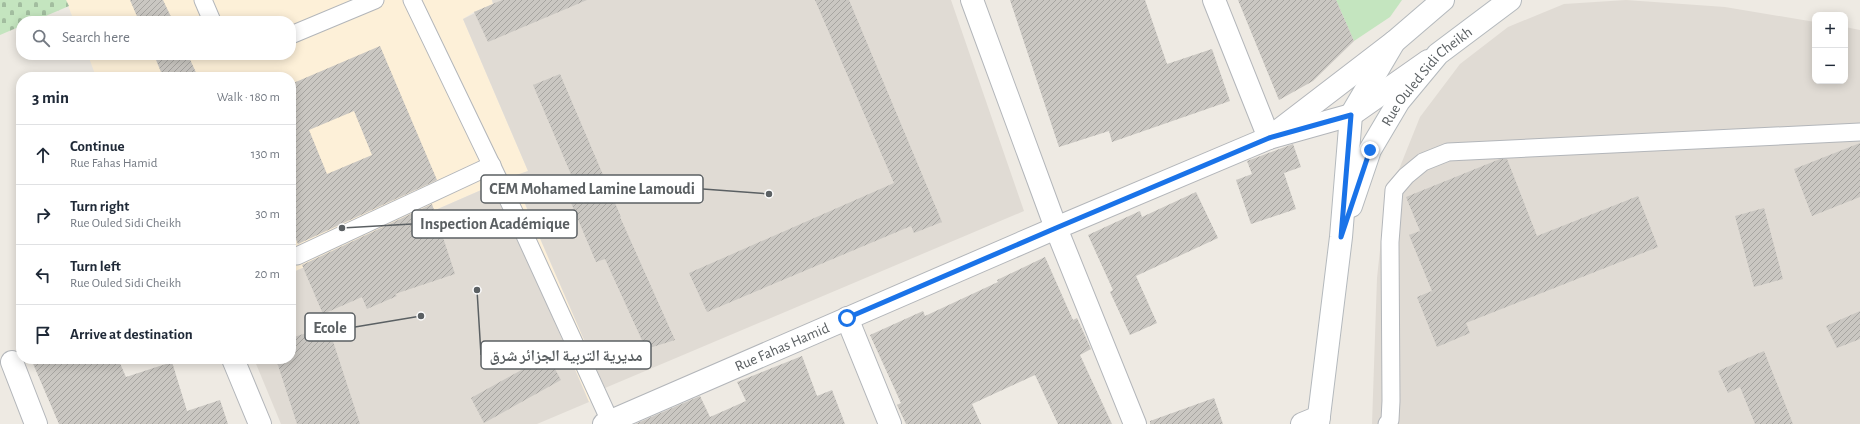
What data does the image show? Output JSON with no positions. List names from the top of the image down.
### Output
{
  "streets": {
    "street": ["Rue Ouled Sidi Cheikh", "Rue Fahas Hamid"]
  },
  "crossings": [
    ["Rue Ouled Sidi Cheikh", "Rue Fahas Hamid"]
  ],
  "places": [
    "CEM Mohamed Lamine Lamoudi",
    "Inspection Académique",
    "مديرية التربية الجزائر شرق",
    "Ecole"
  ],
  "page": {
    "map_buttons": ["+", "−"],
    "search": "Search here",
    "heading": ["3 min", "Walk · 180 m"],
    "list": [
      ["Continue", "Rue Fahas Hamid", "130 m"],
      ["Turn right", "Rue Ouled Sidi Cheikh", "30 m"],
      ["Turn left", "Rue Ouled Sidi Cheikh", "20 m"],
      "Arrive at destination"
    ]
  }
}
